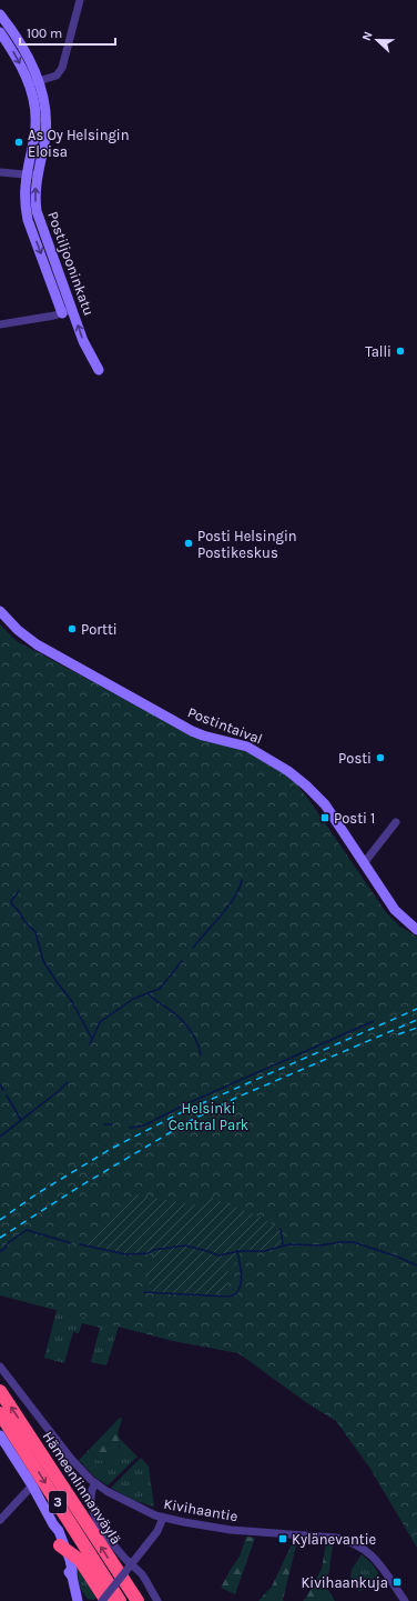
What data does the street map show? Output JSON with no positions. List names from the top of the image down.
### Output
{
  "streets": {
    "highway": ["Hämeenlinnanväylä", "3"],
    "street": ["Postiljooninkatu", "Postintaival", "Kivihaantie"]
  },
  "parks": ["Helsinki Central Park"],
  "places": {
    "other": [
      "As Oy Helsingin Eloisa",
      "Talli",
      "Posti Helsingin Postikeskus",
      "Portti",
      "Posti"
    ],
    "transit": ["Posti 1", "Kylänevantie", "Kivihaankuja"]
  },
  "scale_bar": "100 m",
  "north": "left"
}
